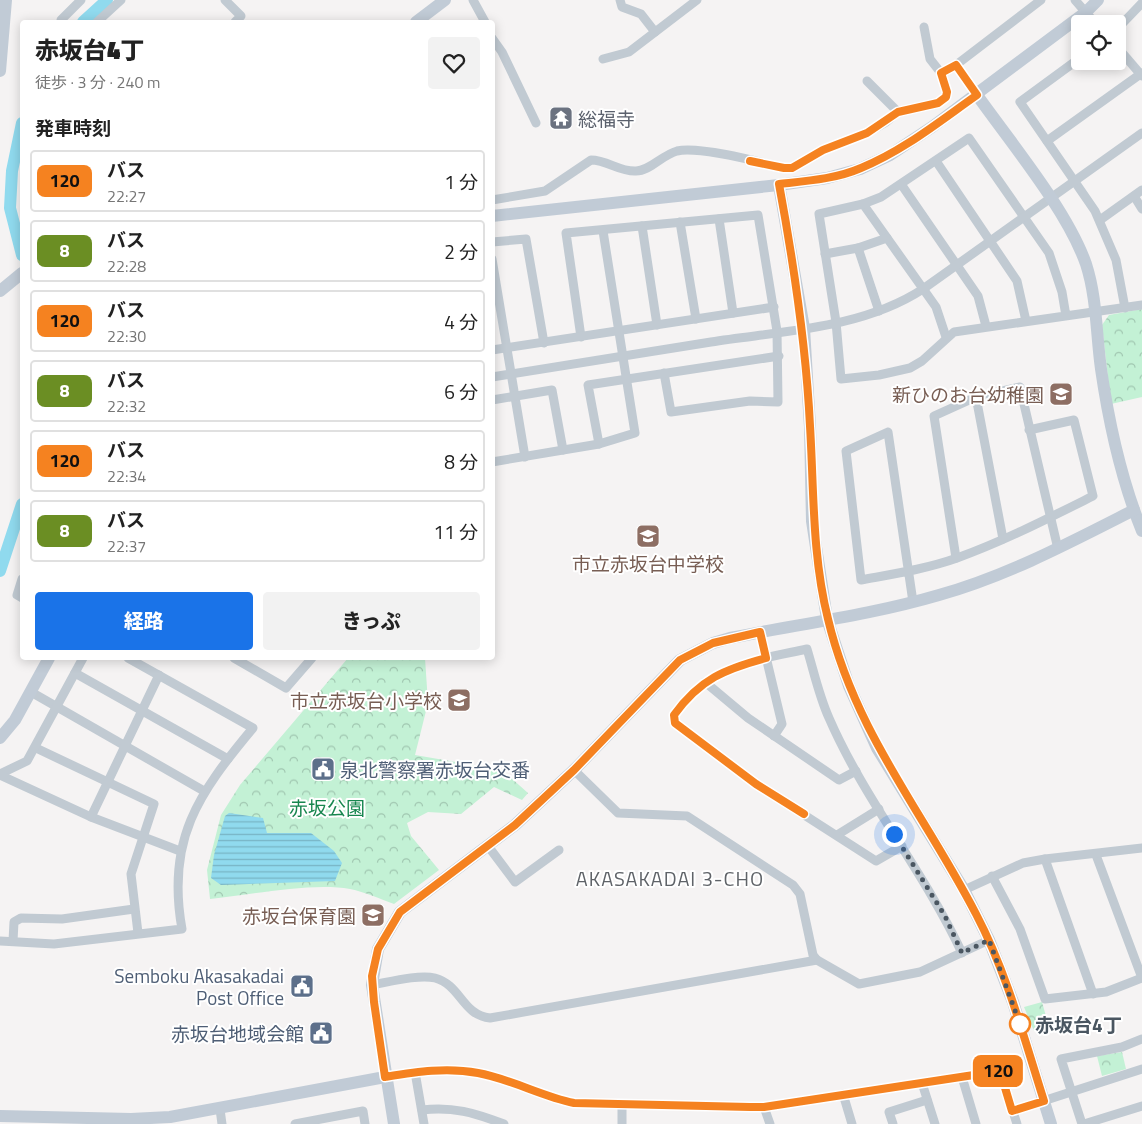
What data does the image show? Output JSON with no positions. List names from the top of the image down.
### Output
{
  "districts": ["AKASAKADAI 3-CHO"],
  "parks": ["赤坂公園"],
  "places": {
    "temple": ["総福寺"],
    "school or university": [
      "新ひのお台幼稚園",
      "市立赤坂台中学校",
      "市立赤坂台小学校",
      "赤坂台保育園"
    ],
    "public building": ["泉北警察署赤坂台交番", "Semboku Akasakadai Post Office", "赤坂台地域会館"],
    "other": ["赤坂台4丁"]
  },
  "lines": ["bus line 120"],
  "page": {
    "on_map": "120",
    "heading": [
      ["赤坂台4丁", "徒歩 · 3 分 · 240 m"],
      "発車時刻"
    ],
    "list": [
      {
        "mark": "120",
        "name": "バス",
        "note": "22:27",
        "value": "1 分"
      },
      {
        "mark": "8",
        "name": "バス",
        "note": "22:28",
        "value": "2 分"
      },
      {
        "mark": "120",
        "name": "バス",
        "note": "22:30",
        "value": "4 分"
      },
      {
        "mark": "8",
        "name": "バス",
        "note": "22:32",
        "value": "6 分"
      },
      {
        "mark": "120",
        "name": "バス",
        "note": "22:34",
        "value": "8 分"
      },
      {
        "mark": "8",
        "name": "バス",
        "note": "22:37",
        "value": "11 分"
      }
    ],
    "buttons": ["経路", "きっぷ"]
  }
}
